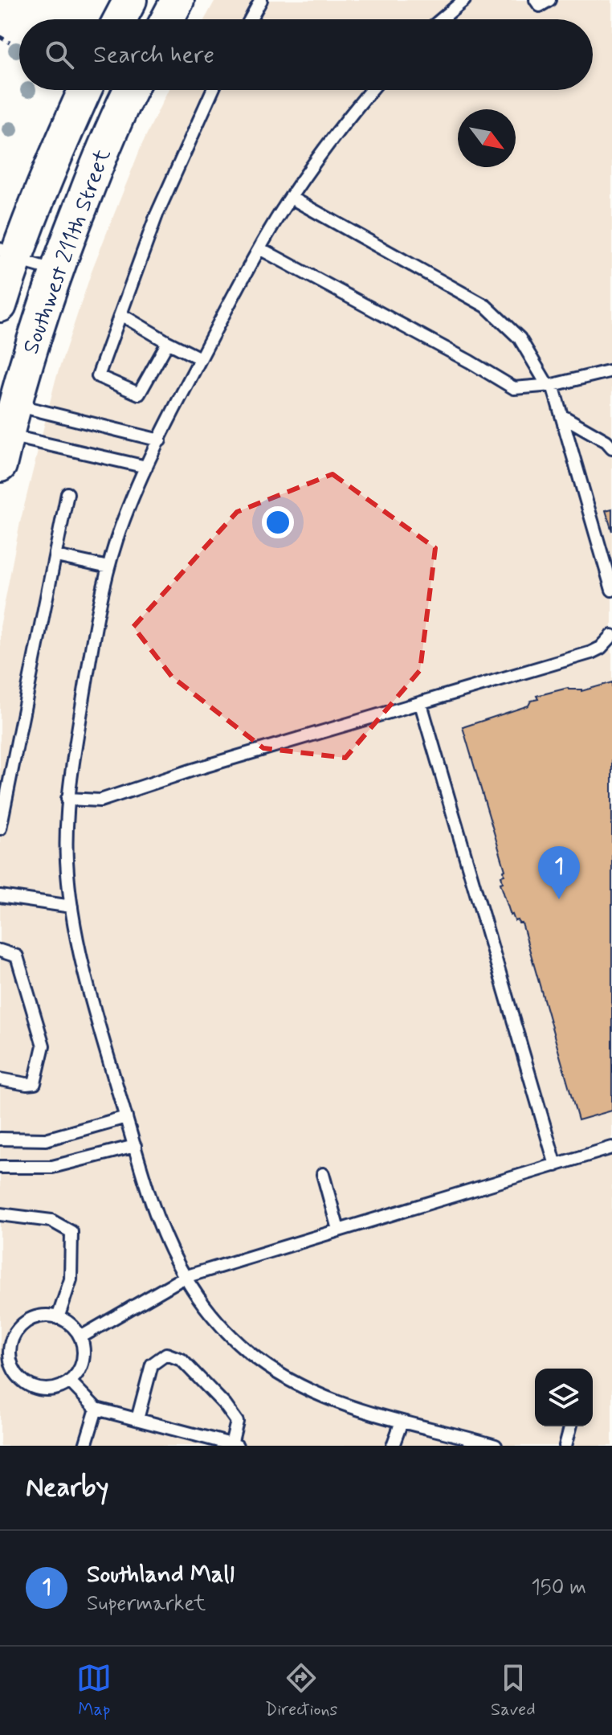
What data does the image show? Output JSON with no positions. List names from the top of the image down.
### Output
{
  "streets": {
    "main road": ["Southwest 211th Street"]
  },
  "north": "bottom right",
  "page": {
    "search": "Search here",
    "pins": "1",
    "heading": "Nearby",
    "list": [
      {
        "mark": "1",
        "name": "Southland Mall",
        "note": "Supermarket",
        "value": "150 m"
      }
    ],
    "nav": ["Map", "Directions", "Saved"]
  }
}
